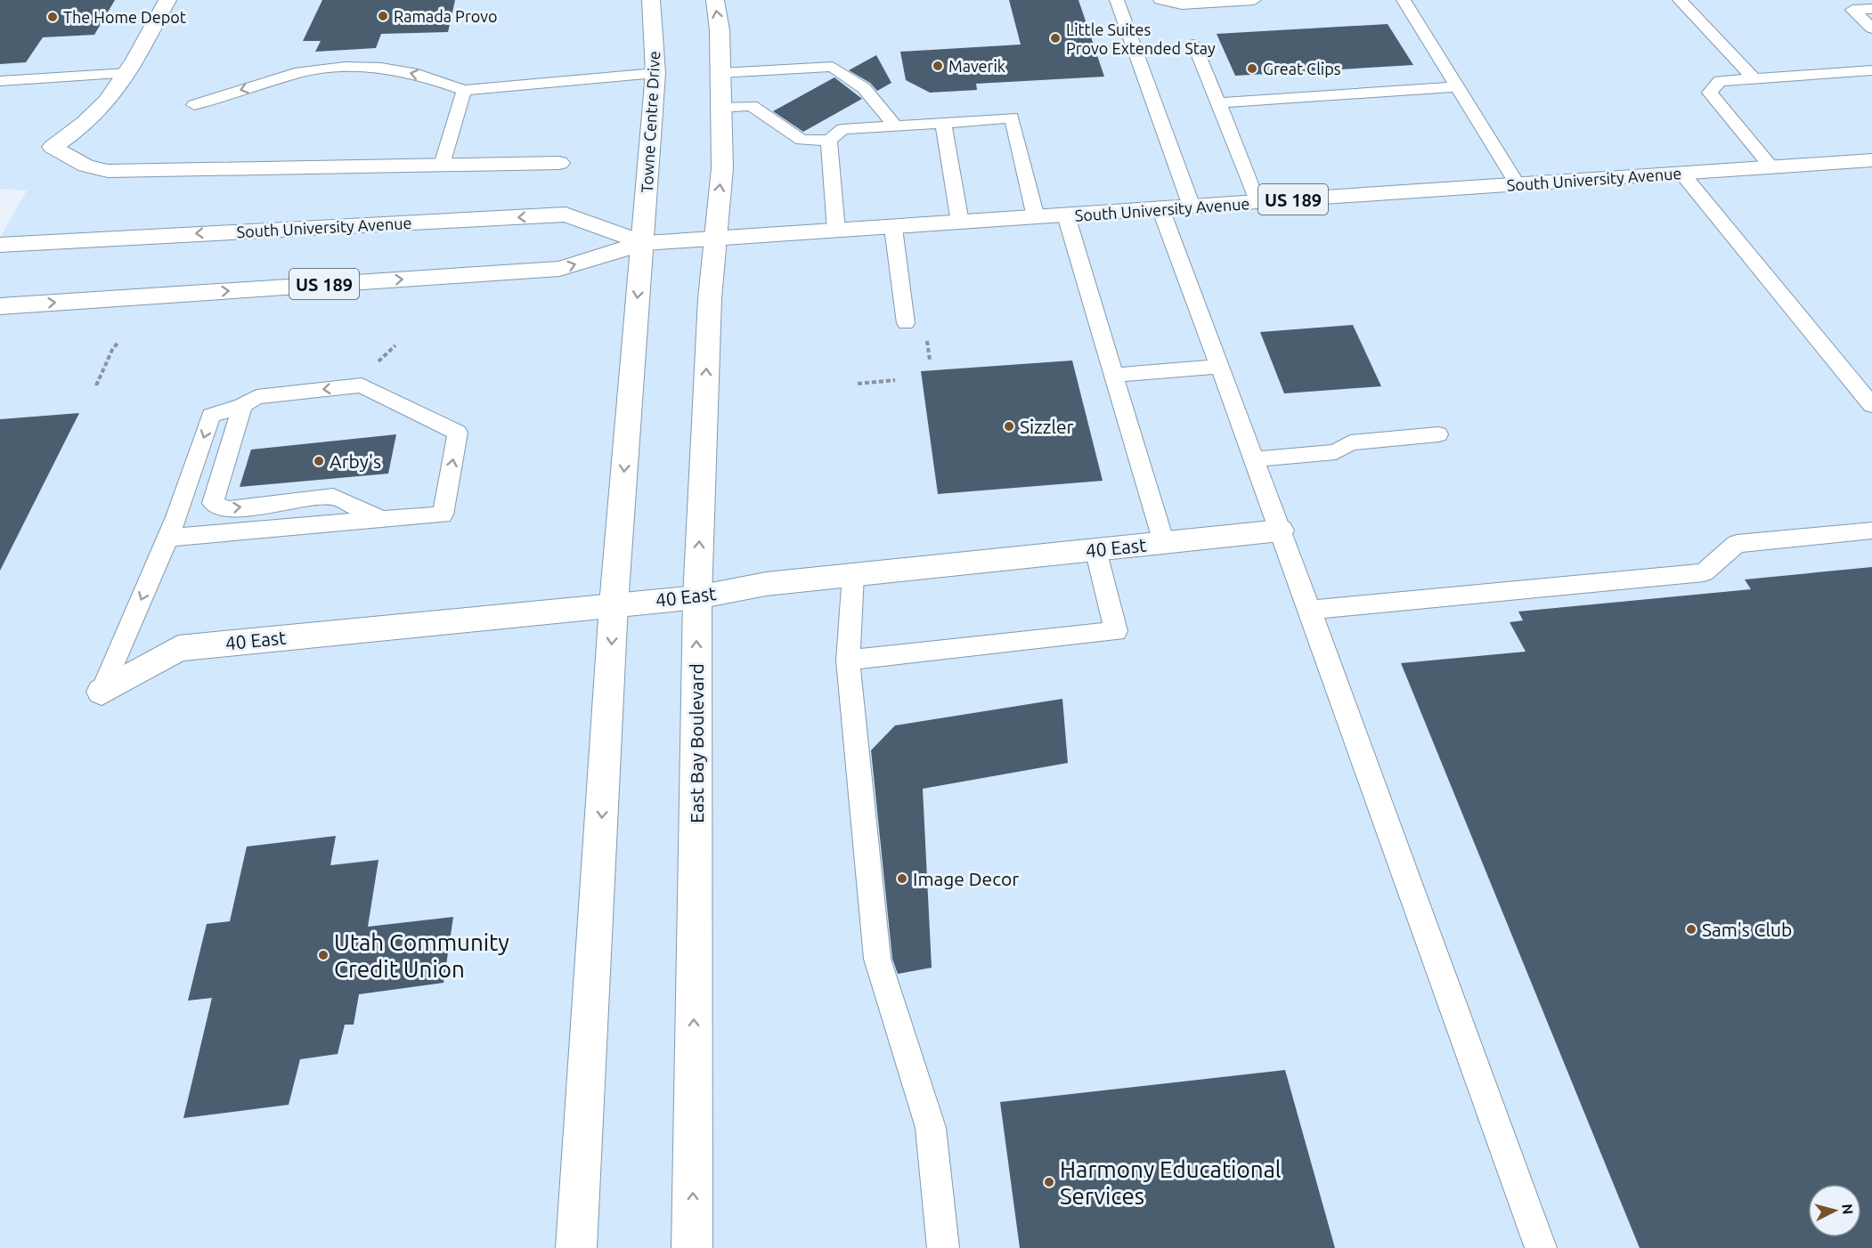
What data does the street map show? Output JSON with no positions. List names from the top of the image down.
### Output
{
  "streets": {
    "main road": [
      "Towne Centre Drive",
      "South University Avenue",
      "US 189",
      "40 East",
      "East Bay Boulevard"
    ]
  },
  "crossings": [
    ["Towne Centre Drive", "South University Avenue"],
    ["South University Avenue", "East Bay Boulevard"],
    ["40 East", "East Bay Boulevard"]
  ],
  "places": [
    "Ramada Provo",
    "The Home Depot",
    "Little Suites Provo Extended Stay",
    "Maverik",
    "Great Clips",
    "Sizzler",
    "Arby's",
    "Image Decor",
    "Sam's Club",
    "Utah Community Credit Union",
    "Harmony Educational Services"
  ],
  "north": "right"
}
